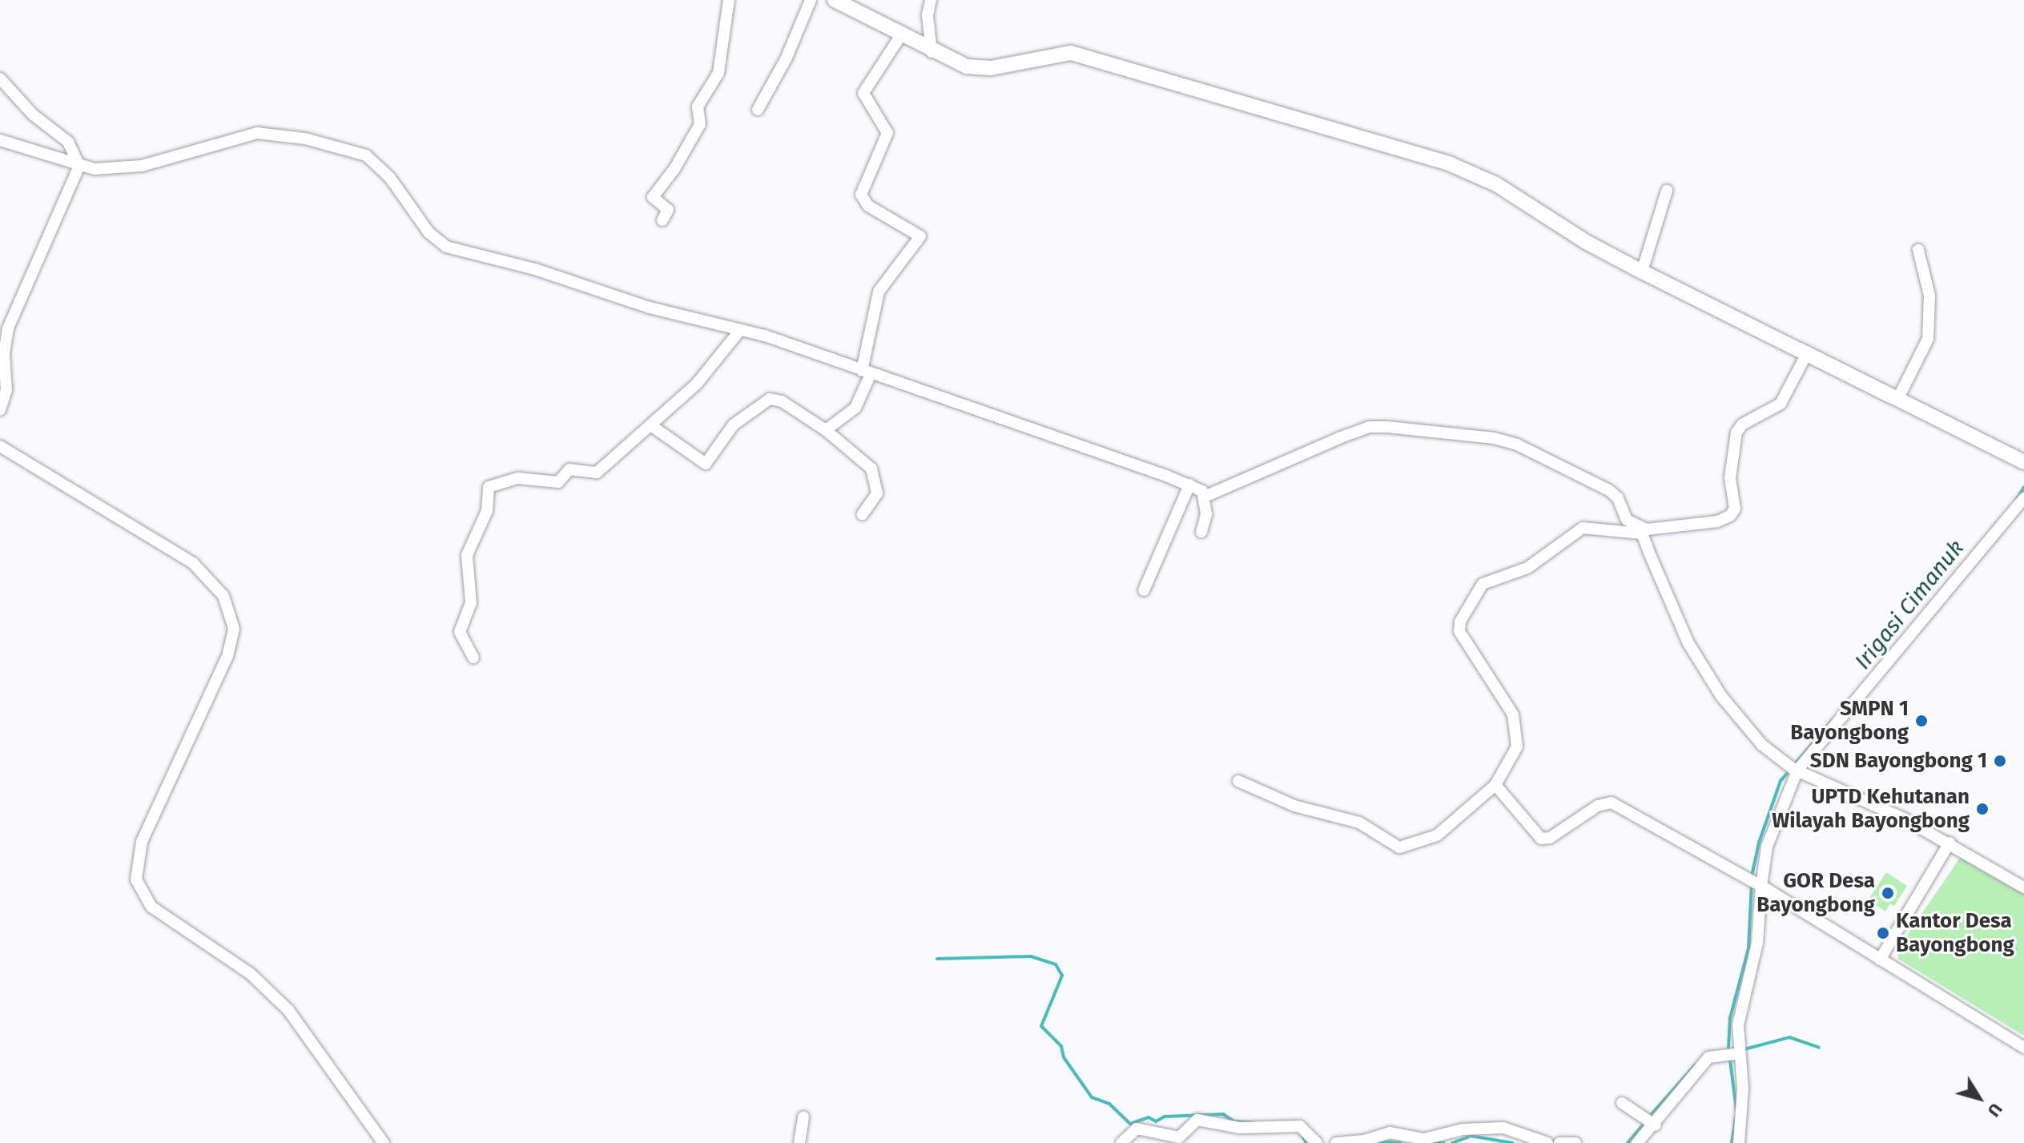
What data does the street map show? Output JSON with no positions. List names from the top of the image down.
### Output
{
  "water": ["Irigasi Cimanuk"],
  "places": [
    "SMPN 1 Bayongbong",
    "SDN Bayongbong 1",
    "UPTD Kehutanan Wilayah Bayongbong",
    "GOR Desa Bayongbong",
    "Kantor Desa Bayongbong"
  ],
  "north": "bottom right"
}
